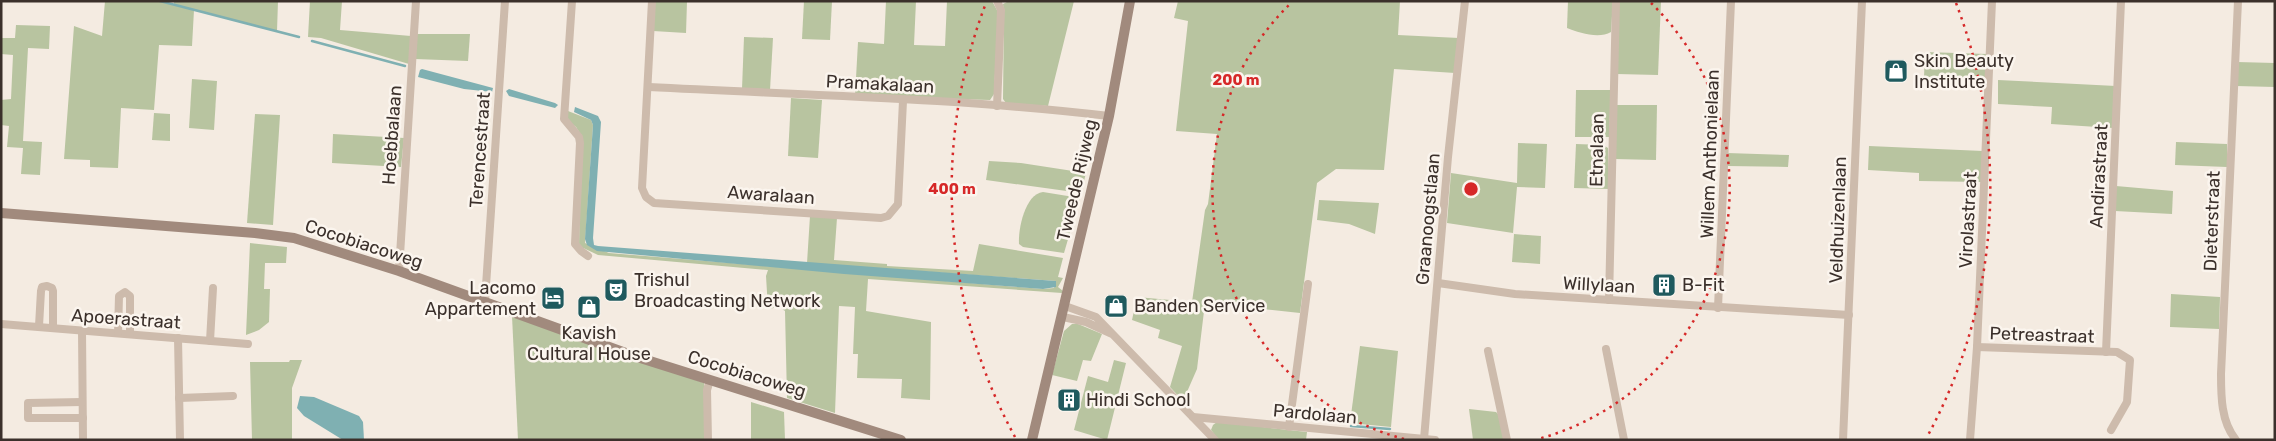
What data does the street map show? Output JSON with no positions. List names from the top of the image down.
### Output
{
  "streets": {
    "street": [
      "Pramakalaan",
      "Hoebbalaan",
      "Terencestraat",
      "Etnalaan",
      "Willem Anthonielaan",
      "Andirastraat",
      "Tweede Rijweg",
      "Awaralaan",
      "Graanoogstlaan",
      "Veldhuizenlaan",
      "Virolastraat",
      "Dieterstraat",
      "Cocobiacoweg",
      "Willylaan",
      "Apoerastraat",
      "Petreastraat",
      "Pardolaan"
    ]
  },
  "crossings": [
    ["Pramakalaan", "Tweede Rijweg"],
    ["Pramakalaan", "Awaralaan"],
    ["Hoebbalaan", "Cocobiacoweg"],
    ["Terencestraat", "Cocobiacoweg"],
    ["Etnalaan", "Willylaan"],
    ["Willem Anthonielaan", "Willylaan"],
    ["Andirastraat", "Petreastraat"],
    ["Graanoogstlaan", "Willylaan"],
    ["Graanoogstlaan", "Pardolaan"],
    ["Veldhuizenlaan", "Willylaan"],
    ["Virolastraat", "Petreastraat"]
  ],
  "places": {
    "shop": ["Skin Beauty Institute", "Banden Service", "Kavish Cultural House"],
    "building": ["B-Fit", "Hindi School"],
    "theatre": ["Trishul Broadcasting Network"],
    "hotel": ["Lacomo Appartement"]
  },
  "rings": ["200 m", "400 m"]
}
